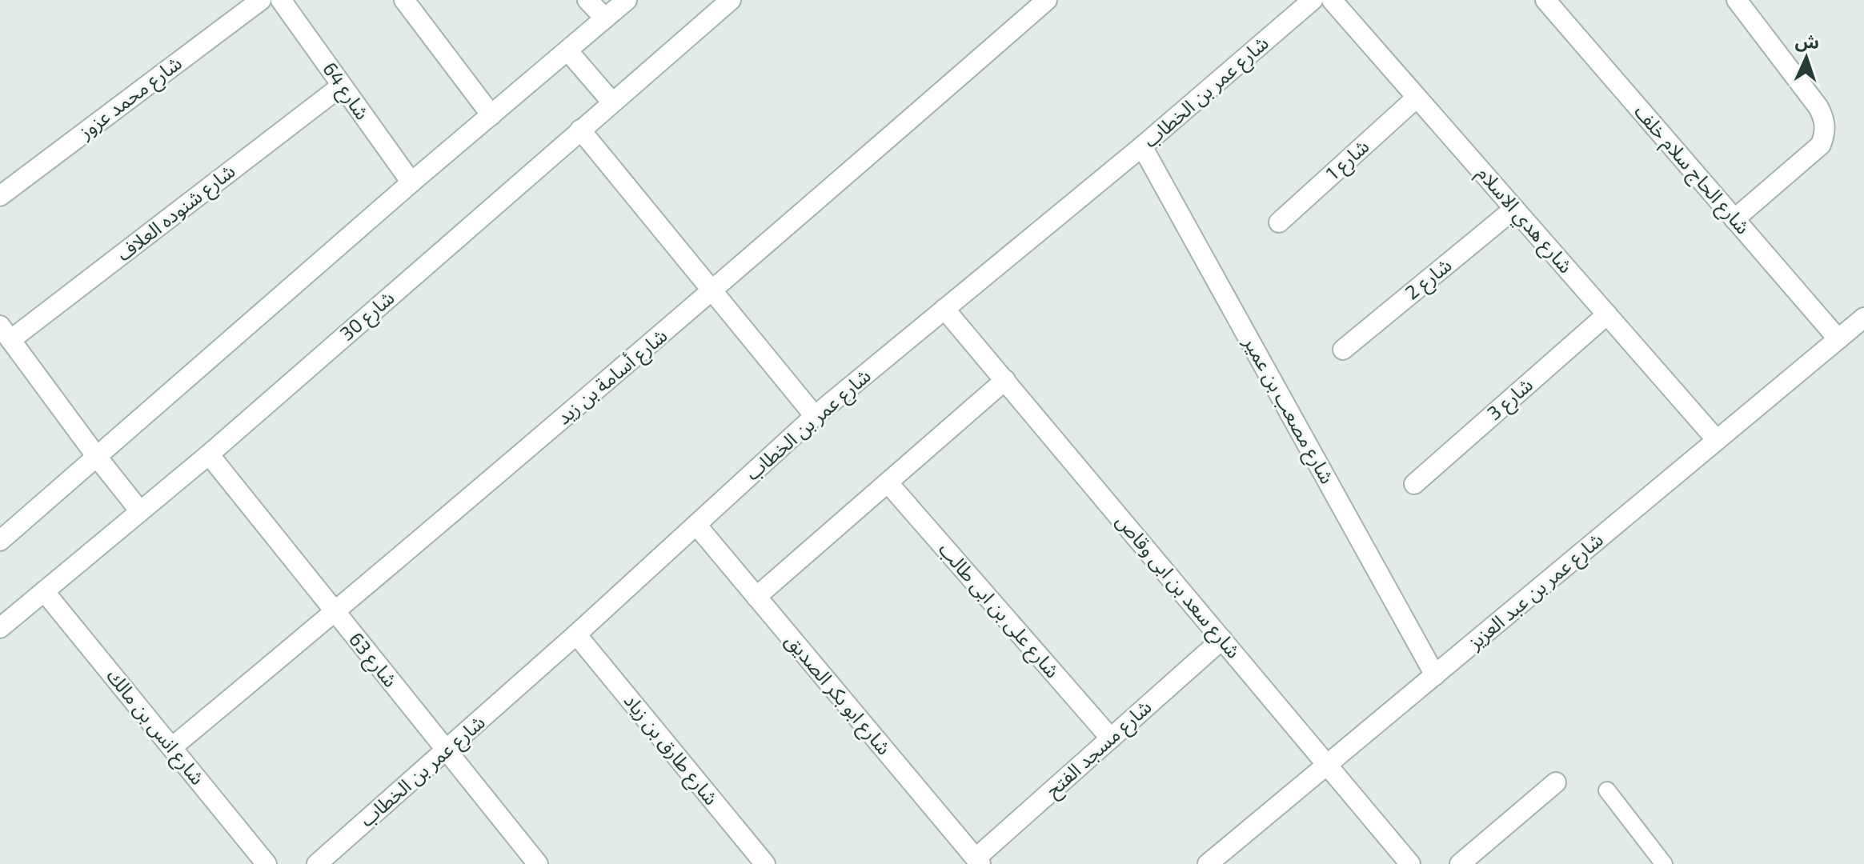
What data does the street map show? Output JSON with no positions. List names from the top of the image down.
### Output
{
  "streets": {
    "street": [
      "شارع 64",
      "شارع عمر بن الخطاب",
      "شارع محمد عزوز",
      "شارع 1",
      "شارع الحاج سلام خلف",
      "شارع شنوده العلاف",
      "شارع هدي الاسلام",
      "شارع 2",
      "شارع 30",
      "شارع أسامة بن زيد",
      "شارع 3",
      "شارع مصعب بن عمير",
      "شارع سعد بن ابى وقاص",
      "شارع عمر بن عبد العزيز",
      "شارع على بن ابى طالب",
      "شارع 63",
      "شارع ابو بكر الصديق",
      "شارع انس بن مالك",
      "شارع مسجد الفتح",
      "شارع طارق بن زياد"
    ]
  },
  "crossings": [
    ["شارع 64", "شارع شنوده العلاف"],
    ["شارع عمر بن الخطاب", "شارع مصعب بن عمير"],
    ["شارع عمر بن الخطاب", "شارع سعد بن ابى وقاص"],
    ["شارع عمر بن الخطاب", "شارع 63"],
    ["شارع عمر بن الخطاب", "شارع ابو بكر الصديق"],
    ["شارع عمر بن الخطاب", "شارع طارق بن زياد"],
    ["شارع 1", "شارع هدي الاسلام"],
    ["شارع الحاج سلام خلف", "شارع عمر بن عبد العزيز"],
    ["شارع هدي الاسلام", "شارع 2"],
    ["شارع هدي الاسلام", "شارع 3"],
    ["شارع هدي الاسلام", "شارع عمر بن عبد العزيز"],
    ["شارع 30", "شارع 63"],
    ["شارع 30", "شارع انس بن مالك"],
    ["شارع أسامة بن زيد", "شارع 63"],
    ["شارع أسامة بن زيد", "شارع انس بن مالك"],
    ["شارع مصعب بن عمير", "شارع عمر بن عبد العزيز"],
    ["شارع سعد بن ابى وقاص", "شارع عمر بن عبد العزيز"],
    ["شارع سعد بن ابى وقاص", "شارع مسجد الفتح"],
    ["شارع على بن ابى طالب", "شارع مسجد الفتح"],
    ["شارع ابو بكر الصديق", "شارع مسجد الفتح"]
  ],
  "north": "top"
}
